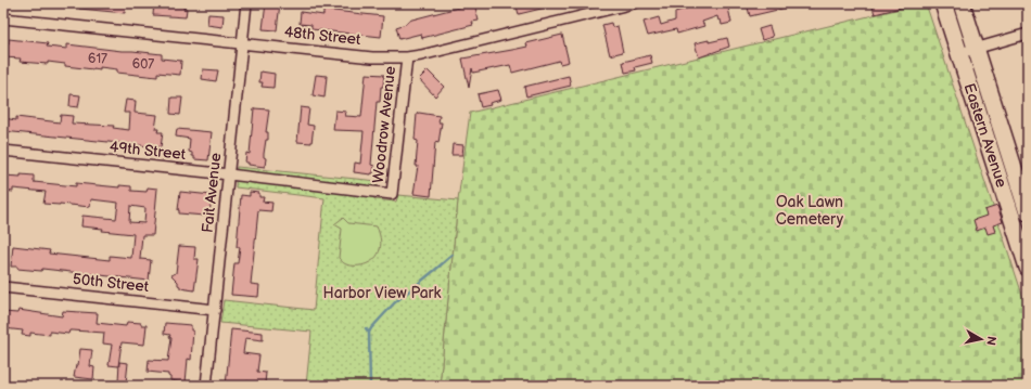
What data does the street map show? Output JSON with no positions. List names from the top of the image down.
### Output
{
  "streets": {
    "main road": ["Eastern Avenue"],
    "street": [
      "48th Street",
      "Woodrow Avenue",
      "49th Street",
      "Fait Avenue",
      "50th Street"
    ]
  },
  "crossings": [
    ["48th Street", "Woodrow Avenue"],
    ["48th Street", "Fait Avenue"],
    ["Woodrow Avenue", "49th Street"],
    ["49th Street", "Fait Avenue"],
    ["Fait Avenue", "50th Street"]
  ],
  "parks": ["Oak Lawn Cemetery", "Harbor View Park"],
  "house_numbers": ["617", "607"],
  "north": "right"
}
